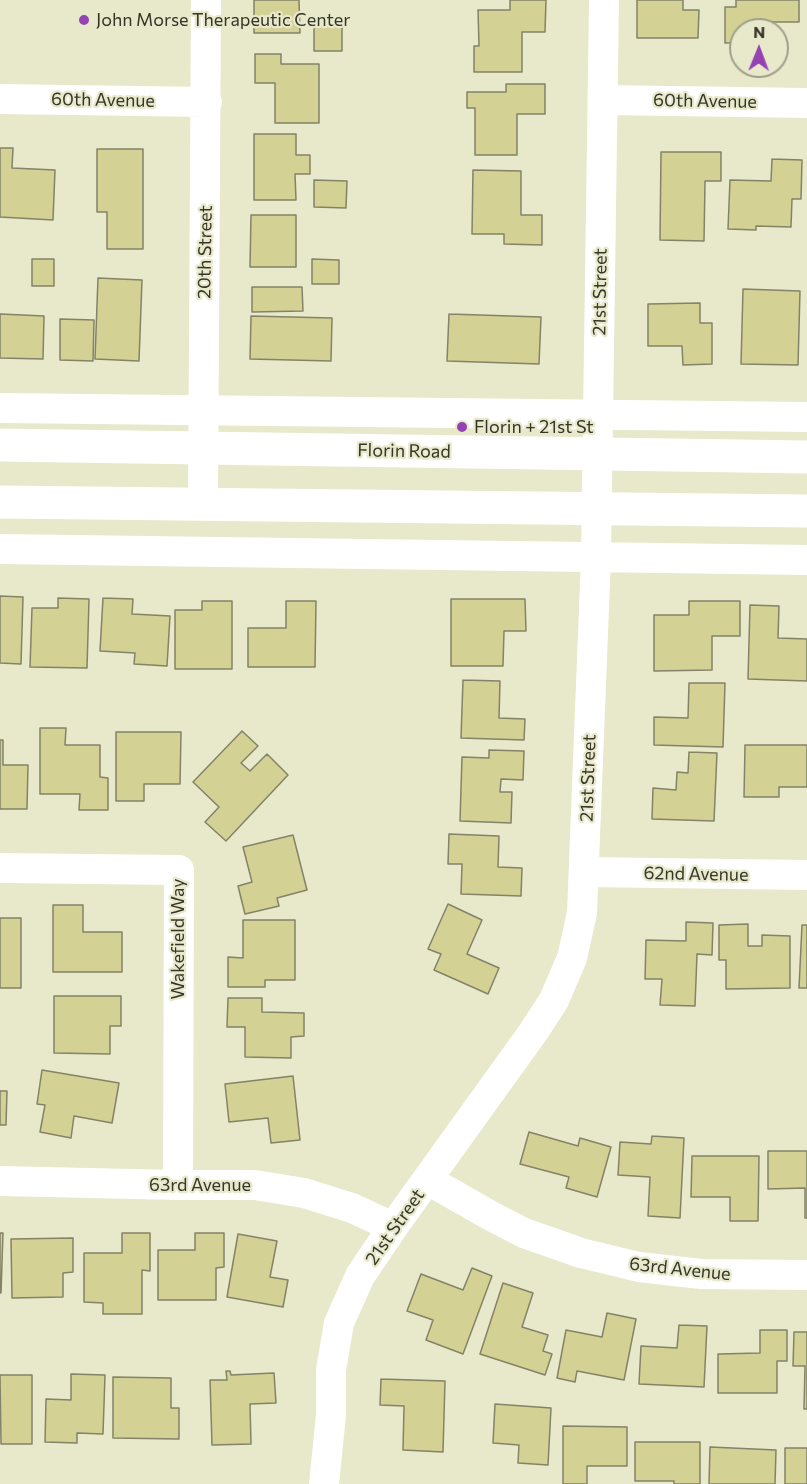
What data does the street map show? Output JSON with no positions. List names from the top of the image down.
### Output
{
  "streets": {
    "main road": ["Florin Road"],
    "street": [
      "60th Avenue",
      "20th Street",
      "21st Street",
      "62nd Avenue",
      "Wakefield Way",
      "63rd Avenue"
    ]
  },
  "crossings": [
    ["60th Avenue", "20th Street"],
    ["60th Avenue", "21st Street"],
    ["20th Street", "Florin Road"],
    ["21st Street", "Florin Road"],
    ["21st Street", "62nd Avenue"],
    ["21st Street", "63rd Avenue"],
    ["Wakefield Way", "63rd Avenue"]
  ],
  "places": ["John Morse Therapeutic Center", "Florin + 21st St"],
  "north": "top"
}
